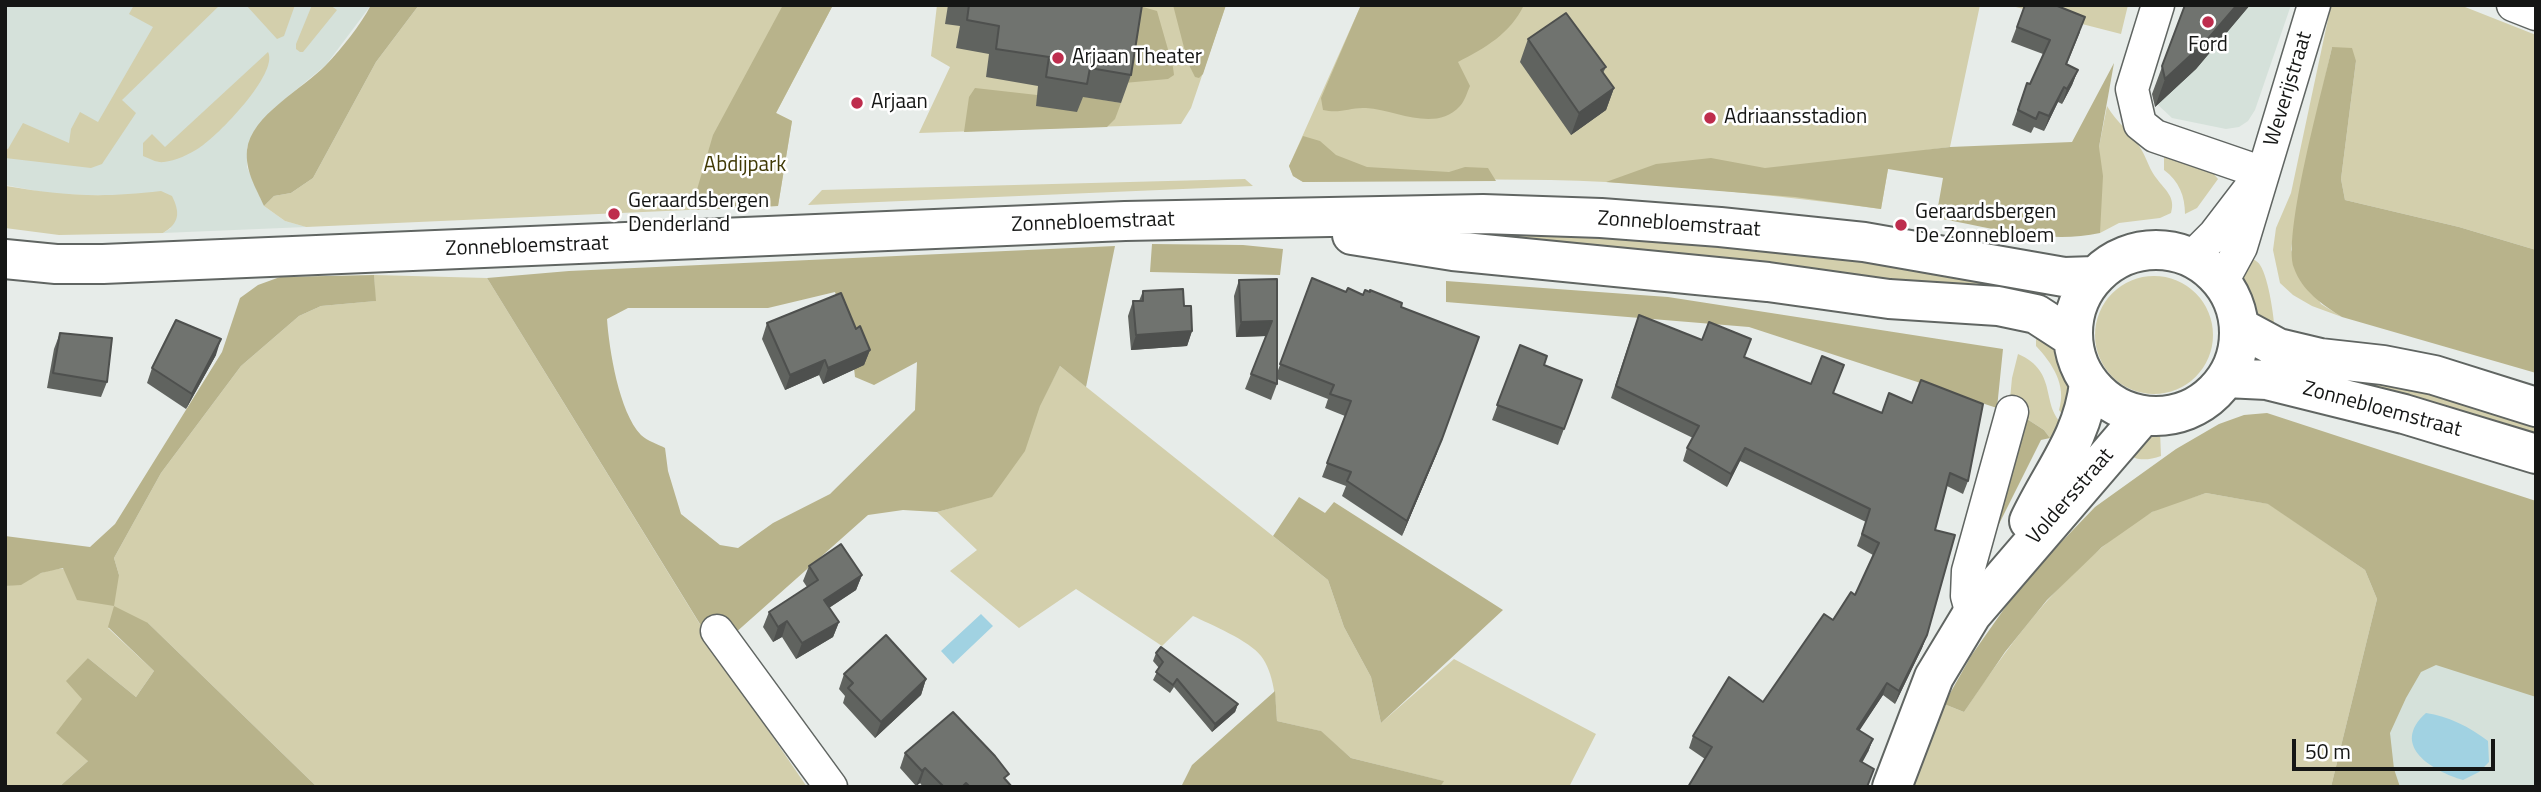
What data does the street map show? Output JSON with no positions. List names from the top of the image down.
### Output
{
  "streets": {
    "main road": ["Zonnebloemstraat", "Voldersstraat"],
    "street": ["Weverijstraat"]
  },
  "crossings": [
    ["Weverijstraat", "Zonnebloemstraat"],
    ["Weverijstraat", "Voldersstraat"],
    ["Zonnebloemstraat", "Voldersstraat"]
  ],
  "parks": ["Abdijpark"],
  "places": [
    "Ford",
    "Arjaan Theater",
    "Arjaan",
    "Adriaansstadion",
    "Geraardsbergen Denderland",
    "Geraardsbergen De Zonnebloem"
  ],
  "scale_bar": "50 m"
}
